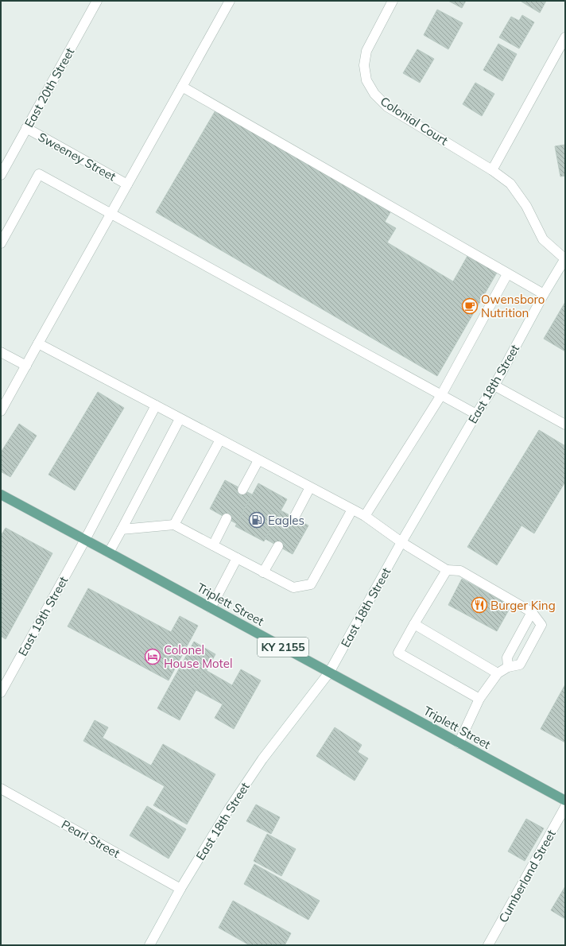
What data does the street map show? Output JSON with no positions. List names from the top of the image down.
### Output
{
  "streets": {
    "main road": ["Triplett Street", "KY 2155"],
    "street": [
      "East 20th Street",
      "Colonial Court",
      "Sweeney Street",
      "East 18th Street",
      "East 19th Street",
      "Pearl Street",
      "Cumberland Street"
    ]
  },
  "crossings": [
    ["East 20th Street", "Sweeney Street"],
    ["Colonial Court", "East 18th Street"],
    ["East 18th Street", "Triplett Street"],
    ["East 18th Street", "Pearl Street"],
    ["Triplett Street", "East 19th Street"]
  ],
  "places": {
    "cafe": ["Owensboro Nutrition"],
    "fuel station": ["Eagles"],
    "restaurant": ["Burger King"],
    "hotel": ["Colonel House Motel"]
  }
}
